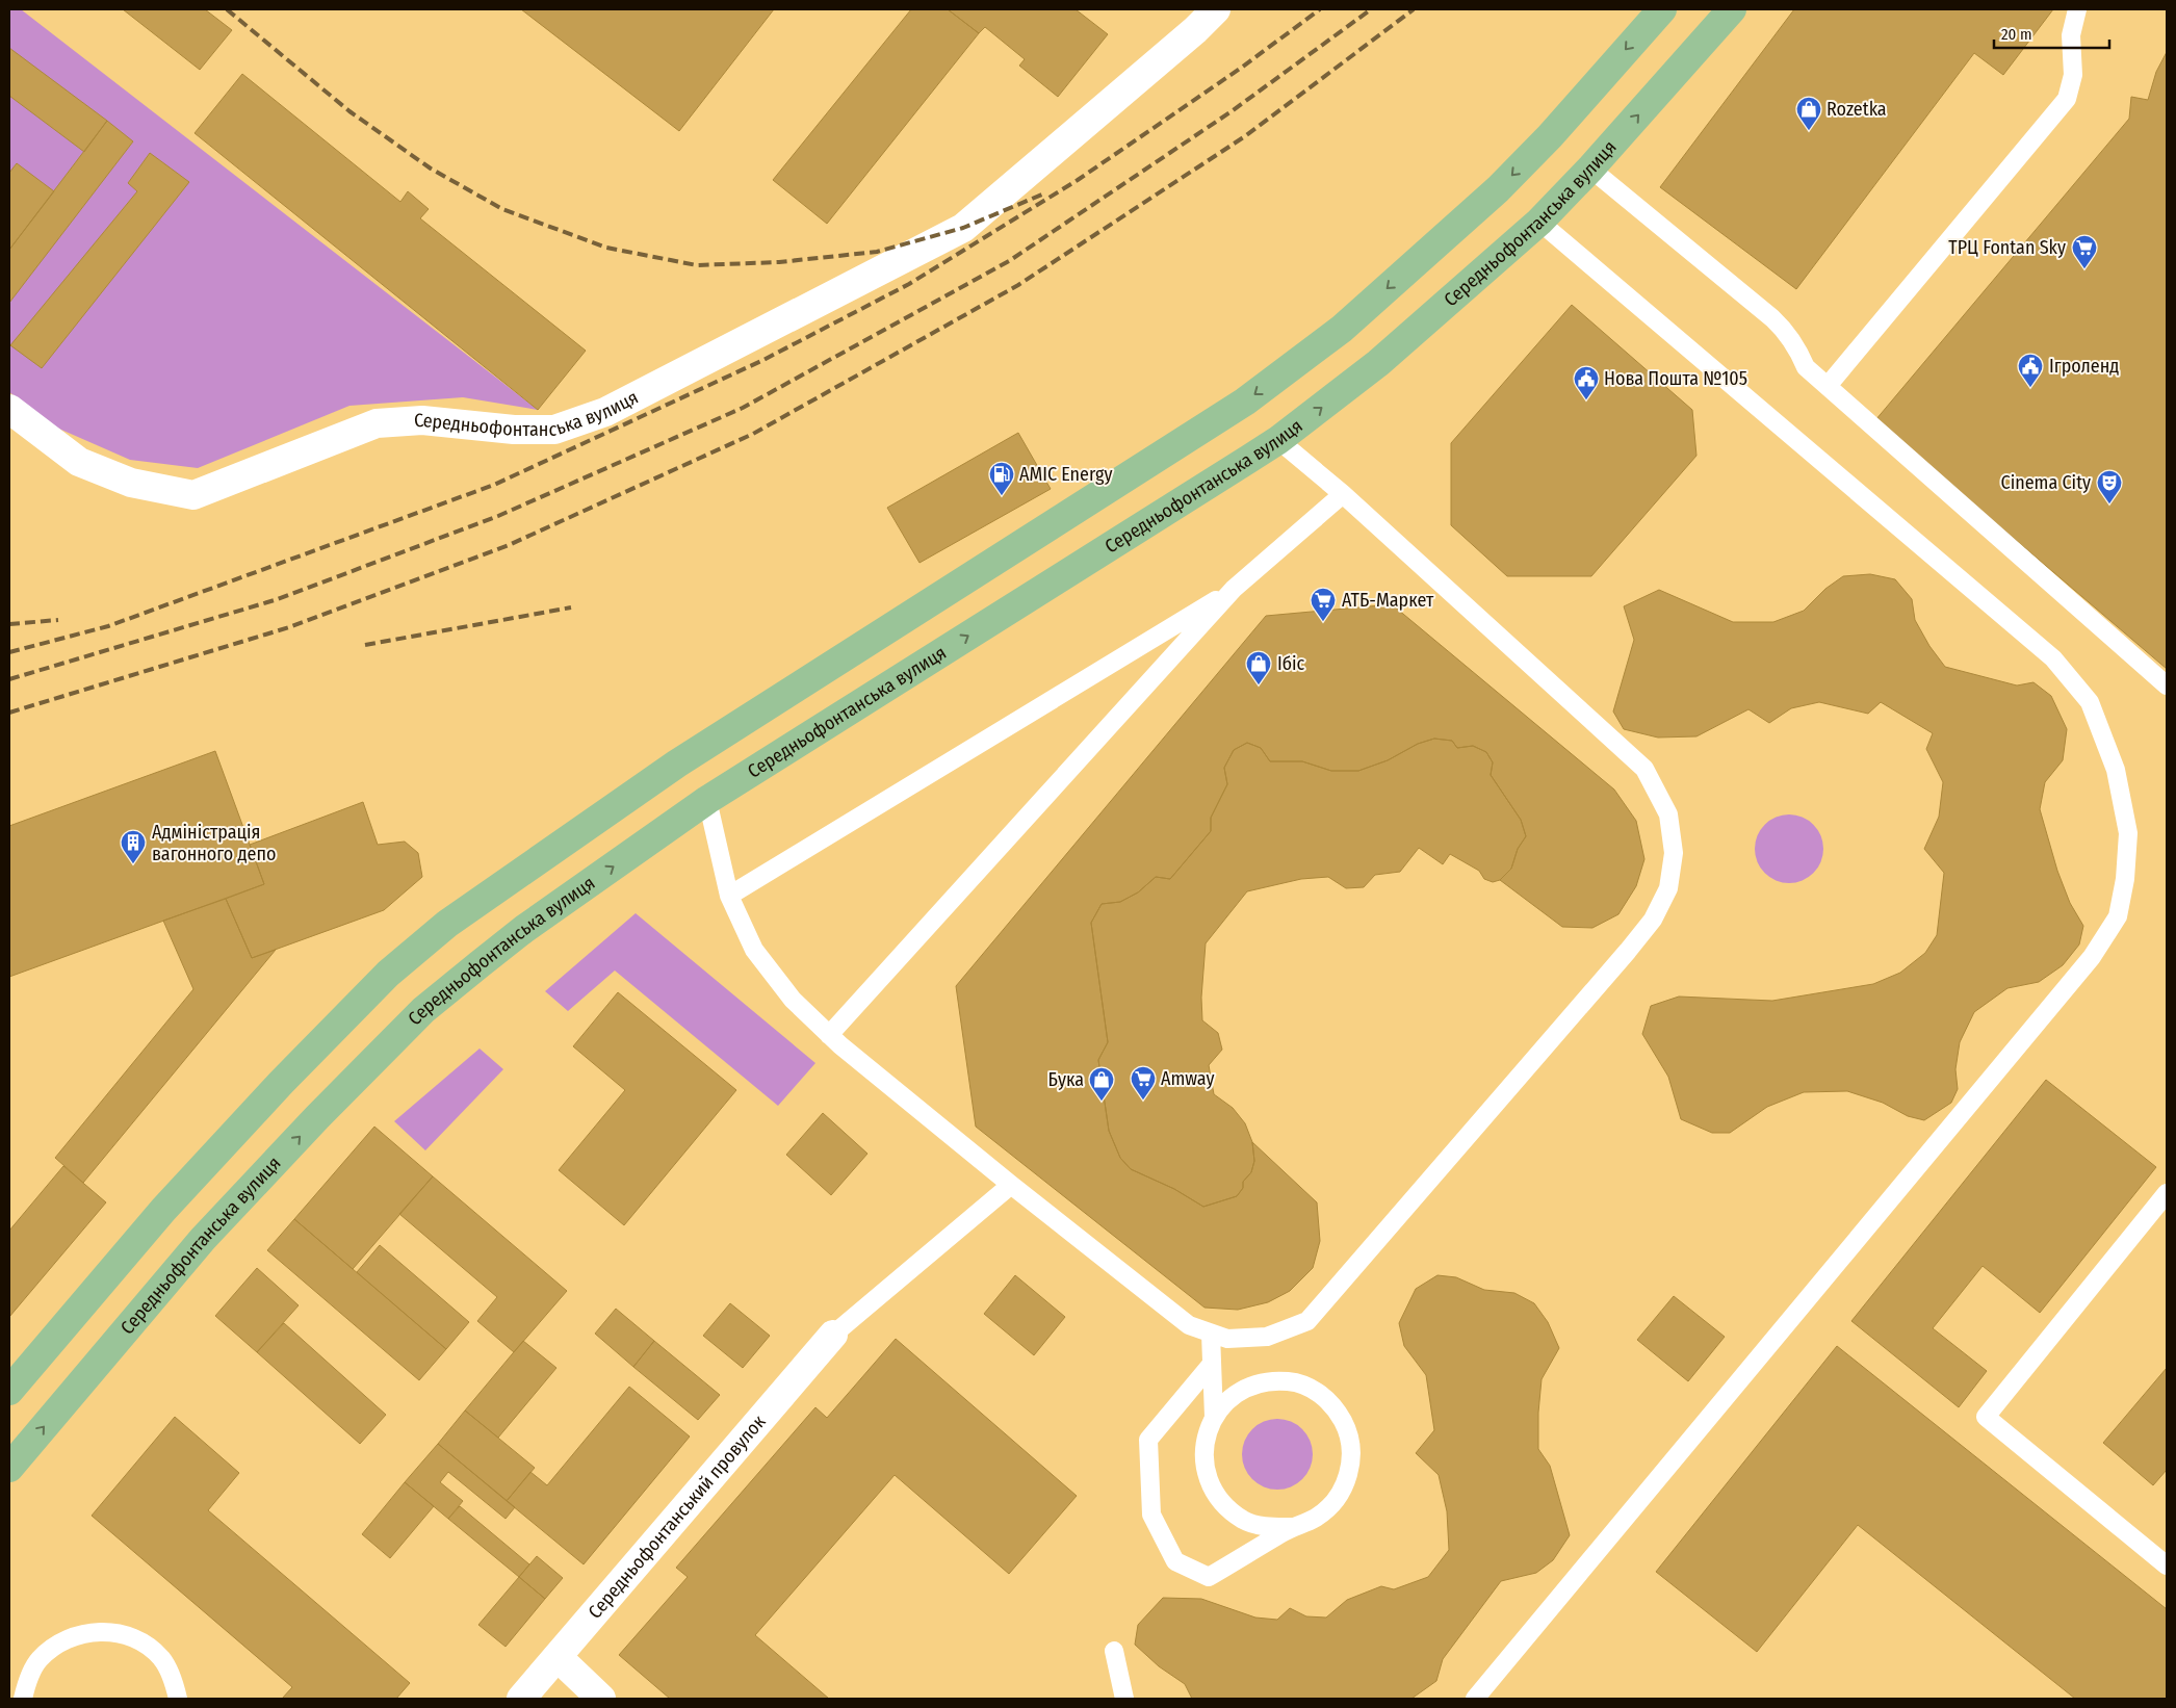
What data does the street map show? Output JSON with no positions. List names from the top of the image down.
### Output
{
  "streets": {
    "main road": ["Середньофонтанська вулиця"],
    "street": ["Середньофонтанський провулок"]
  },
  "one_way": ["Середньофонтанська вулиця"],
  "places": {
    "shop": ["Rozetka", "Ібіс", "Бука"],
    "supermarket": ["ТРЦ Fontan Sky", "АТБ-Маркет", "Amway"],
    "public building": ["Ігроленд", "Нова Пошта №105"],
    "fuel station": ["AMIC Energy"],
    "theatre": ["Cinema City"],
    "building": ["Адміністрація вагонного депо"]
  },
  "scale_bar": "20 m"
}
